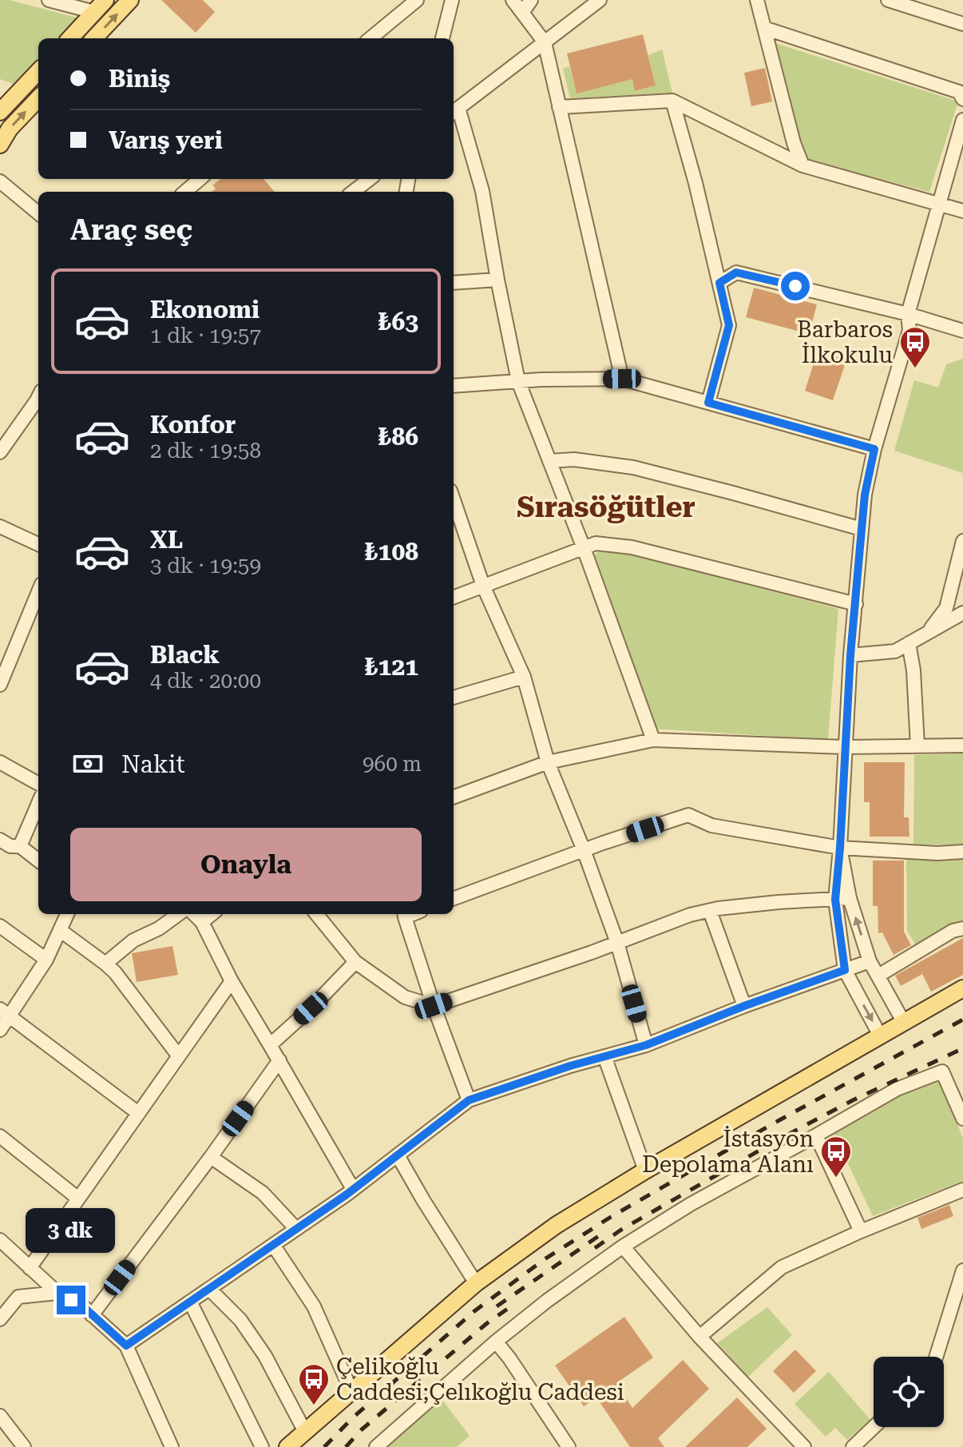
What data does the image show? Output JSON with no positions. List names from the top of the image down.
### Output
{
  "districts": ["Sırasöğütler"],
  "places": {
    "bus stop": ["Barbaros İlkokulu", "İstasyon Depolama Alanı", "Çelikoğlu Caddesi;Çelıkoğlu Caddesi"]
  },
  "page": {
    "banner": ["Biniş", "Varış yeri"],
    "heading": "Araç seç",
    "list": [
      {
        "name": "Ekonomi",
        "note": "1 dk · 19:57",
        "value": "₺63"
      },
      {
        "name": "Konfor",
        "note": "2 dk · 19:58",
        "value": "₺86"
      },
      {
        "name": "XL",
        "note": "3 dk · 19:59",
        "value": "₺108"
      },
      {
        "name": "Black",
        "note": "4 dk · 20:00",
        "value": "₺121"
      }
    ],
    "pay": ["Nakit", "960 m"],
    "buttons": "Onayla",
    "bubble": "3 dk"
  }
}
